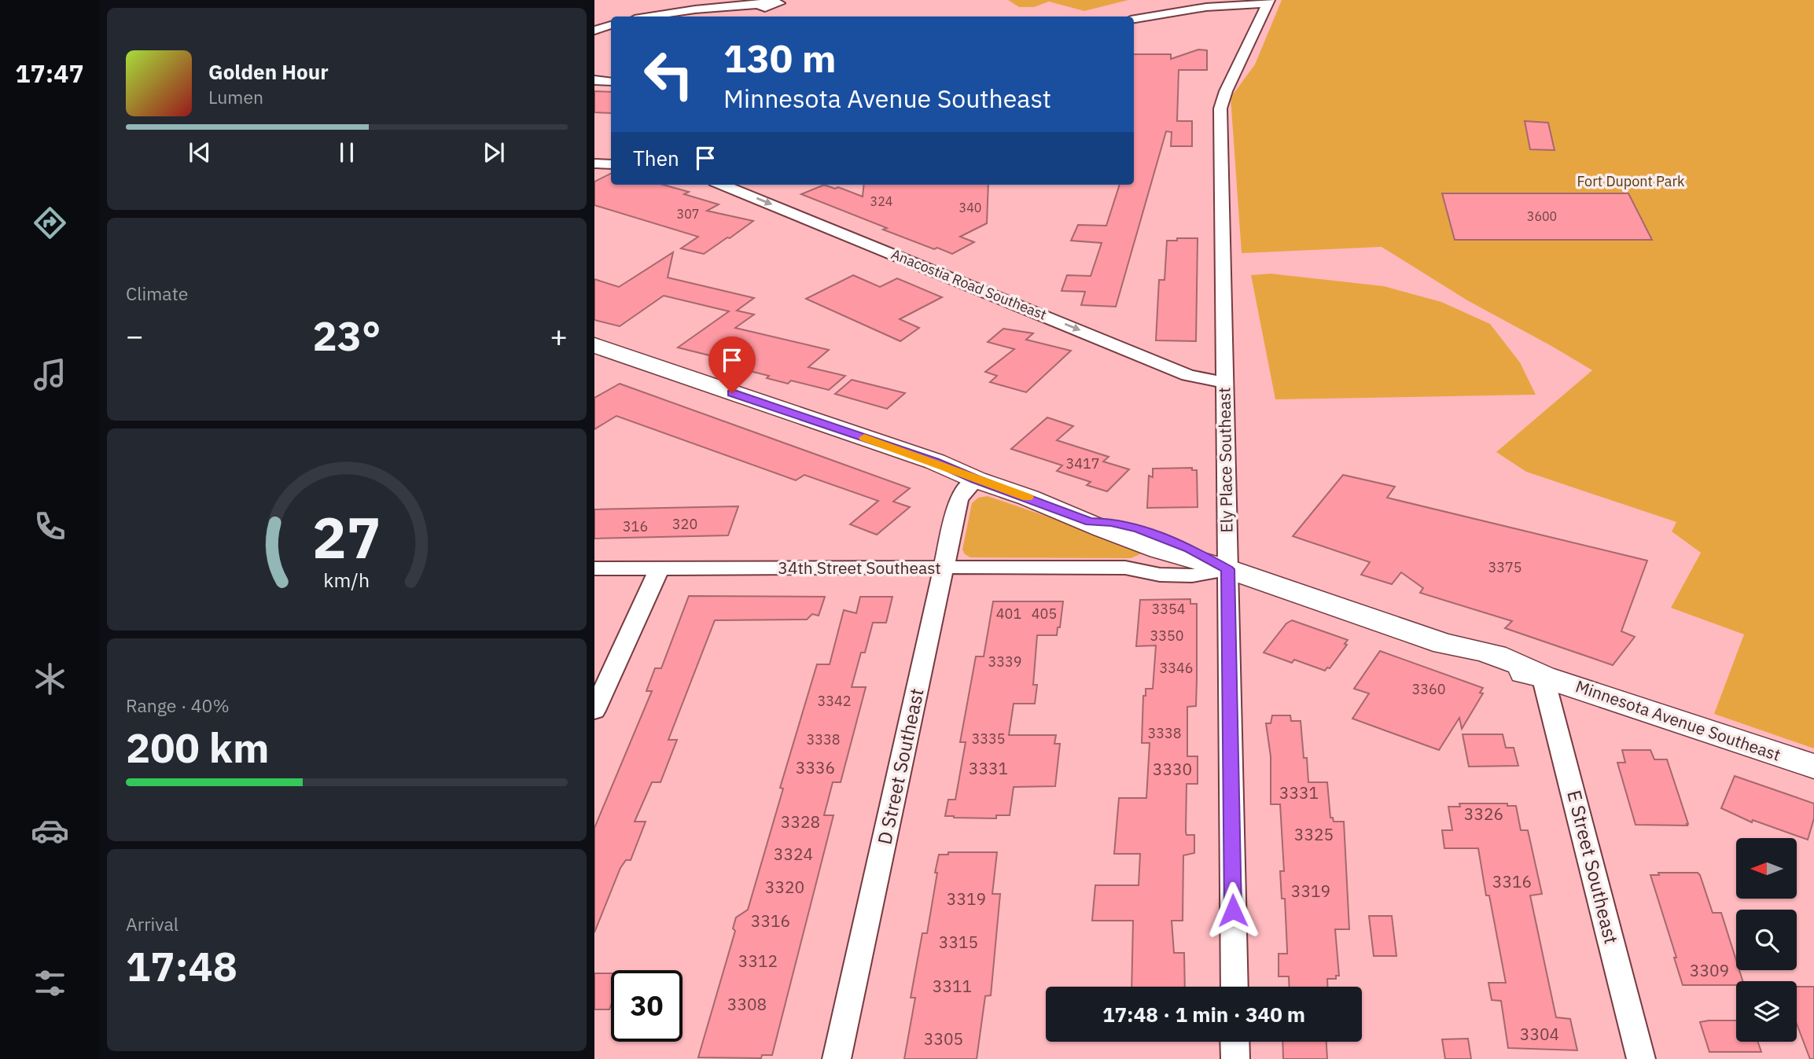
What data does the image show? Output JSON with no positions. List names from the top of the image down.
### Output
{
  "streets": {
    "main road": ["Minnesota Avenue Southeast"],
    "street": [
      "Anacostia Road Southeast",
      "Ely Place Southeast",
      "34th Street Southeast",
      "D Street Southeast",
      "E Street Southeast"
    ]
  },
  "crossings": [
    ["Anacostia Road Southeast", "Ely Place Southeast"],
    ["Ely Place Southeast", "34th Street Southeast"],
    ["Ely Place Southeast", "Minnesota Avenue Southeast"],
    ["34th Street Southeast", "Minnesota Avenue Southeast"],
    ["34th Street Southeast", "D Street Southeast"],
    ["Minnesota Avenue Southeast", "D Street Southeast"],
    ["Minnesota Avenue Southeast", "E Street Southeast"]
  ],
  "one_way": ["Anacostia Road Southeast"],
  "parks": ["Fort Dupont Park"],
  "house_numbers": [
    "324",
    "340",
    "307",
    "3600",
    "3417",
    "320",
    "316",
    "3375",
    "3354",
    "401",
    "405",
    "3350",
    "3339",
    "3346",
    "3360",
    "3342",
    "3338",
    "3335",
    "3338",
    "3336",
    "3331",
    "3330",
    "3331",
    "3326",
    "3328",
    "3325",
    "3324",
    "3316",
    "3320",
    "3319",
    "3319",
    "3316",
    "3315",
    "3312",
    "3309",
    "3311",
    "3308",
    "3304",
    "3305"
  ],
  "north": "left",
  "page": {
    "tabs": "17:47",
    "turn": ["130 m", "Minnesota Avenue Southeast"],
    "song": ["Golden Hour", "Lumen"],
    "then": "Then",
    "tile": [
      "Climate",
      ["Range · 40%", "200 km"],
      ["Arrival", "17:48"]
    ],
    "heat": ["−", "23°", "+"],
    "limit": "30",
    "trip": "17:48 · 1 min · 340 m",
    "gauge": ["27", "km/h"]
  }
}
